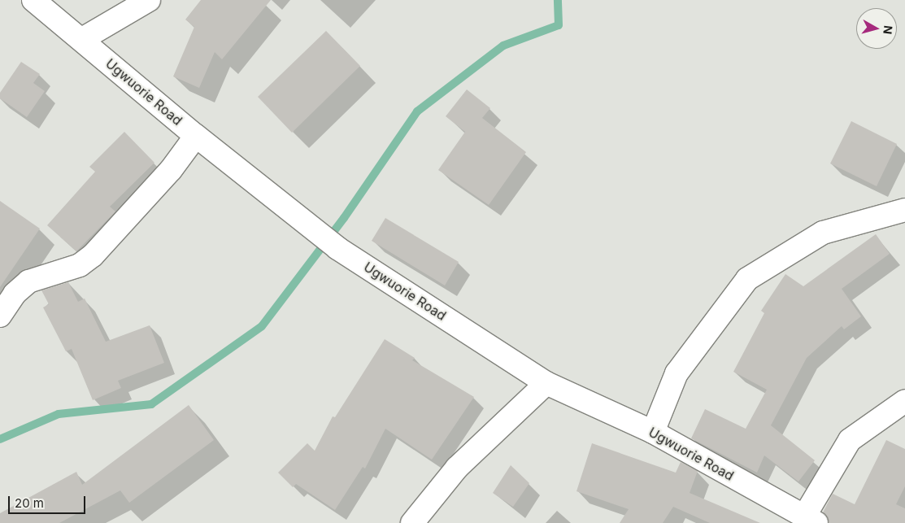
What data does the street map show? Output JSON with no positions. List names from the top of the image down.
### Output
{
  "streets": {
    "street": ["Ugwuorie Road"]
  },
  "scale_bar": "20 m",
  "north": "right"
}
